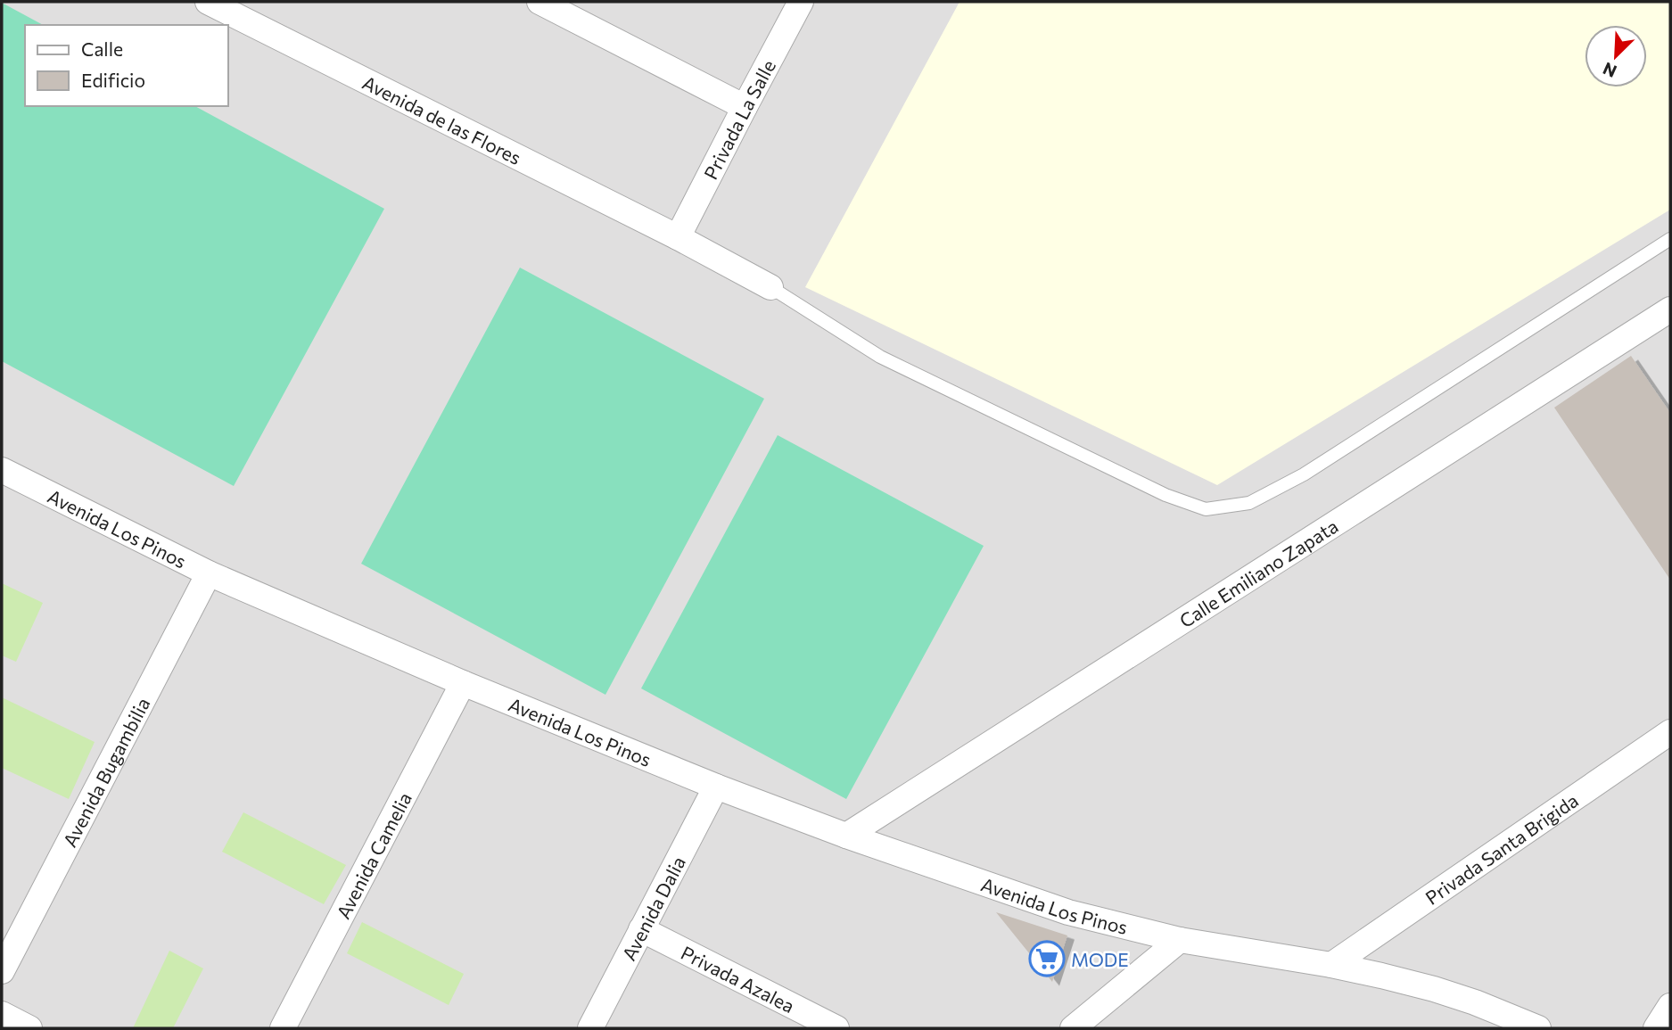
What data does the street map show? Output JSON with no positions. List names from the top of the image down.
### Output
{
  "streets": {
    "street": [
      "Avenida de las Flores",
      "Privada La Salle",
      "Avenida Los Pinos",
      "Calle Emiliano Zapata",
      "Avenida Bugambilia",
      "Privada Santa Brigida",
      "Avenida Camelia",
      "Avenida Dalia",
      "Privada Azalea"
    ]
  },
  "crossings": [
    ["Avenida de las Flores", "Privada La Salle"],
    ["Avenida Los Pinos", "Calle Emiliano Zapata"],
    ["Avenida Los Pinos", "Avenida Bugambilia"],
    ["Avenida Los Pinos", "Privada Santa Brigida"],
    ["Avenida Los Pinos", "Avenida Camelia"],
    ["Avenida Los Pinos", "Avenida Dalia"],
    ["Avenida Dalia", "Privada Azalea"]
  ],
  "places": {
    "supermarket": ["MODE"]
  },
  "legend": ["Calle", "Edificio"],
  "north": "bottom left"
}
